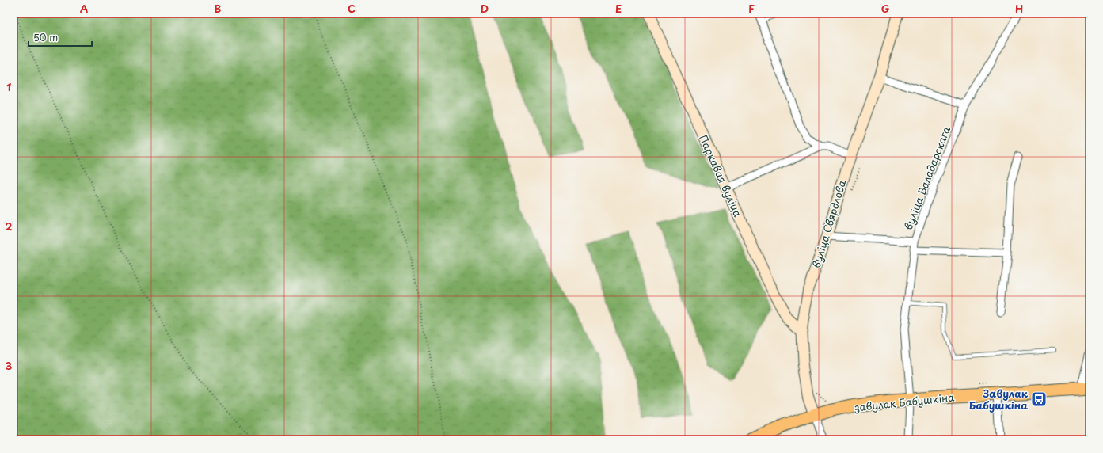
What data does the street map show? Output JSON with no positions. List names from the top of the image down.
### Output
{
  "streets": {
    "main road": ["завулак Бабушкіна"],
    "street": ["Паркавая вуліца", "вуліца Валадарскага", "вуліца Свярдлова"]
  },
  "crossings": [
    ["Паркавая вуліца", "вуліца Свярдлова"],
    ["вуліца Валадарскага", "завулак Бабушкіна"],
    ["вуліца Свярдлова", "завулак Бабушкіна"]
  ],
  "places": {
    "bus stop": ["Завулак Бабушкіна"]
  },
  "scale_bar": "50 m",
  "grid": {
    "columns": [
      "A",
      "B",
      "C",
      "D",
      "E",
      "F",
      "G",
      "H"
    ],
    "rows": ["1", "2", "3"]
  }
}
